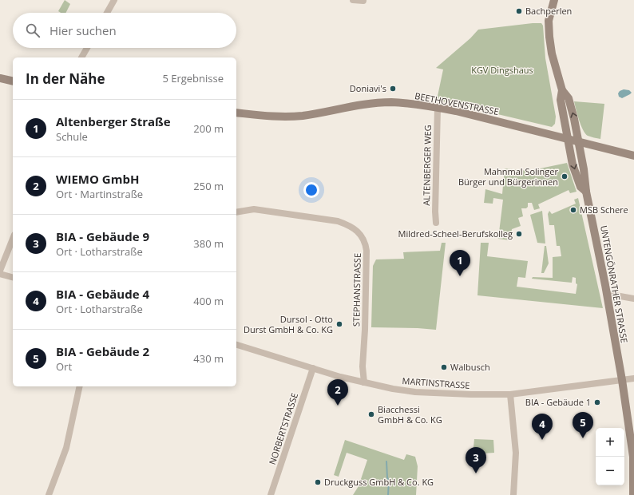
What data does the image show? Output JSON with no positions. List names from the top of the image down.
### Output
{
  "streets": {
    "street": [
      "BEETHOVENSTRASSE",
      "ALTENBERGER WEG",
      "UNTENGÖNRATHER STRASSE",
      "STEPHANSTRASSE",
      "MARTINSTRASSE",
      "NORBERTSTRASSE"
    ]
  },
  "crossings": [
    ["BEETHOVENSTRASSE", "ALTENBERGER WEG"],
    ["BEETHOVENSTRASSE", "UNTENGÖNRATHER STRASSE"],
    ["UNTENGÖNRATHER STRASSE", "MARTINSTRASSE"],
    ["STEPHANSTRASSE", "MARTINSTRASSE"],
    ["MARTINSTRASSE", "NORBERTSTRASSE"]
  ],
  "parks": ["KGV Dingshaus"],
  "places": [
    "Bachperlen",
    "Doniavi's",
    "Mahnmal Solinger Bürger und Bürgerinnen",
    "MSB Schere",
    "Mildred-Scheel-Berufskolleg",
    "Dursol - Otto Durst GmbH & Co. KG",
    "Walbusch",
    "BIA - Gebäude 1",
    "Biacchessi GmbH & Co. KG",
    "Druckguss GmbH & Co. KG"
  ],
  "page": {
    "search": "Hier suchen",
    "heading": ["In der Nähe", "5 Ergebnisse"],
    "list": [
      {
        "mark": "1",
        "name": "Altenberger Straße",
        "note": "Schule",
        "value": "200 m"
      },
      {
        "mark": "2",
        "name": "WIEMO GmbH",
        "note": "Ort · Martinstraße",
        "value": "250 m"
      },
      {
        "mark": "3",
        "name": "BIA - Gebäude 9",
        "note": "Ort · Lotharstraße",
        "value": "380 m"
      },
      {
        "mark": "4",
        "name": "BIA - Gebäude 4",
        "note": "Ort · Lotharstraße",
        "value": "400 m"
      },
      {
        "mark": "5",
        "name": "BIA - Gebäude 2",
        "note": "Ort",
        "value": "430 m"
      }
    ],
    "pins": [
      "1",
      "2",
      "5",
      "4",
      "3"
    ],
    "map_buttons": ["+", "−"]
  }
}
